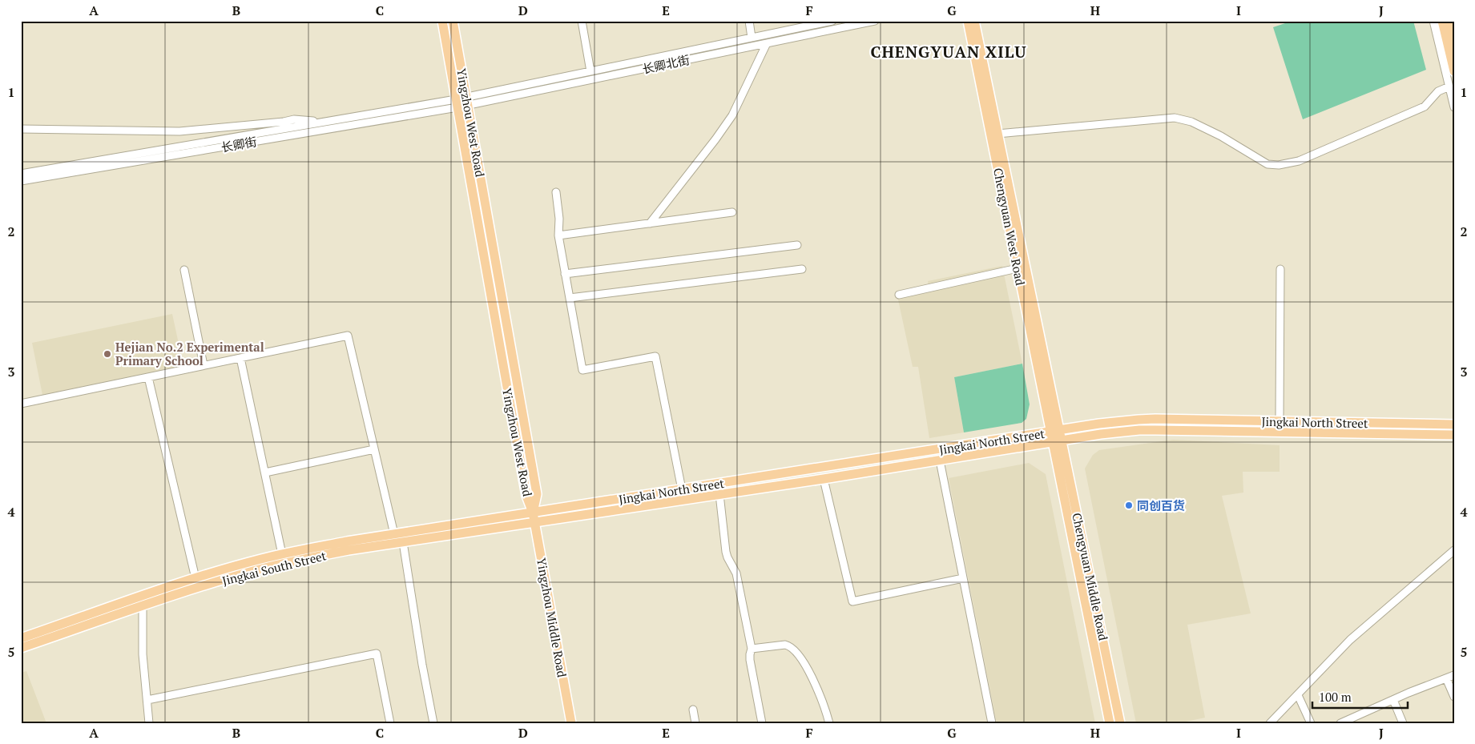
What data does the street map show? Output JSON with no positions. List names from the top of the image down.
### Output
{
  "streets": {
    "main road": [
      "Yingzhou West Road",
      "Chengyuan West Road",
      "Jingkai North Street",
      "Jingkai South Street",
      "Chengyuan Middle Road",
      "Yingzhou Middle Road"
    ],
    "street": ["长卿北街", "长卿街"]
  },
  "crossings": [
    ["长卿北街", "Yingzhou West Road"],
    ["长卿北街", "长卿街"],
    ["Yingzhou West Road", "长卿街"],
    ["Yingzhou West Road", "Jingkai North Street"],
    ["Yingzhou West Road", "Jingkai South Street"],
    ["Yingzhou West Road", "Yingzhou Middle Road"],
    ["Chengyuan West Road", "Jingkai North Street"],
    ["Chengyuan West Road", "Chengyuan Middle Road"],
    ["Jingkai North Street", "Jingkai South Street"],
    ["Jingkai North Street", "Chengyuan Middle Road"],
    ["Jingkai North Street", "Yingzhou Middle Road"],
    ["Jingkai South Street", "Yingzhou Middle Road"]
  ],
  "districts": ["CHENGYUAN XILU"],
  "places": ["Hejian No.2 Experimental Primary School", "同创百货"],
  "scale_bar": "100 m",
  "grid": {
    "columns": [
      "A",
      "B",
      "C",
      "D",
      "E",
      "F",
      "G",
      "H",
      "I",
      "J"
    ],
    "rows": [
      "1",
      "2",
      "3",
      "4",
      "5"
    ]
  }
}
